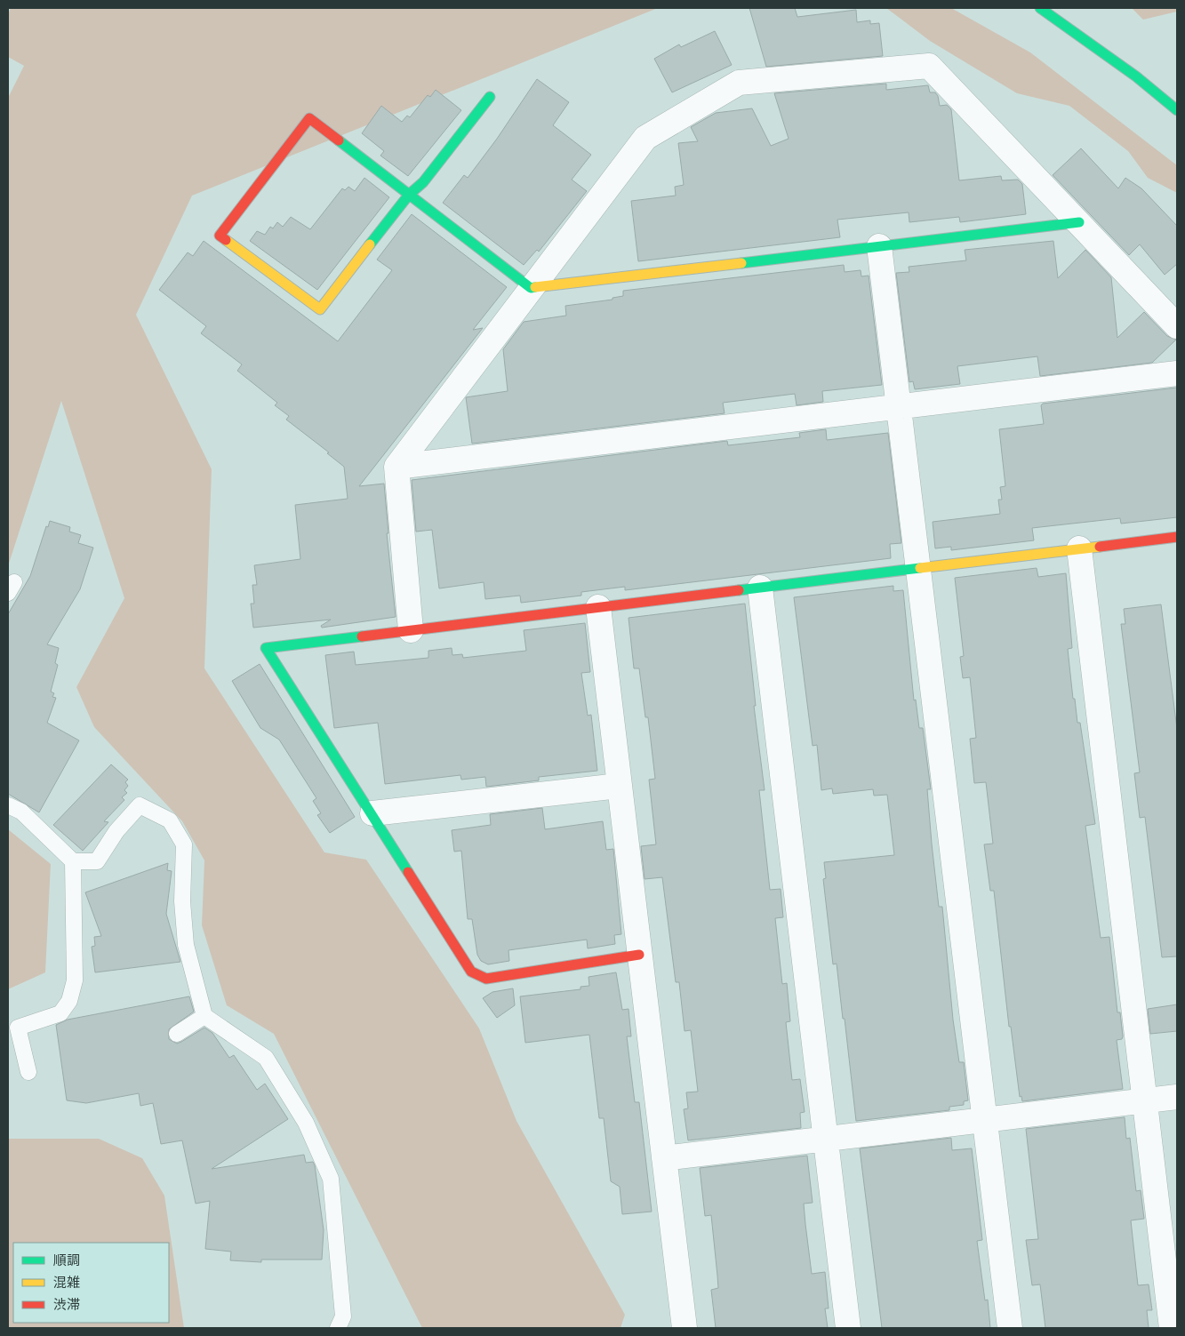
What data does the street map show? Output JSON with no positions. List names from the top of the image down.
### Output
{
  "legend": ["順調", "混雑", "渋滞"]
}
